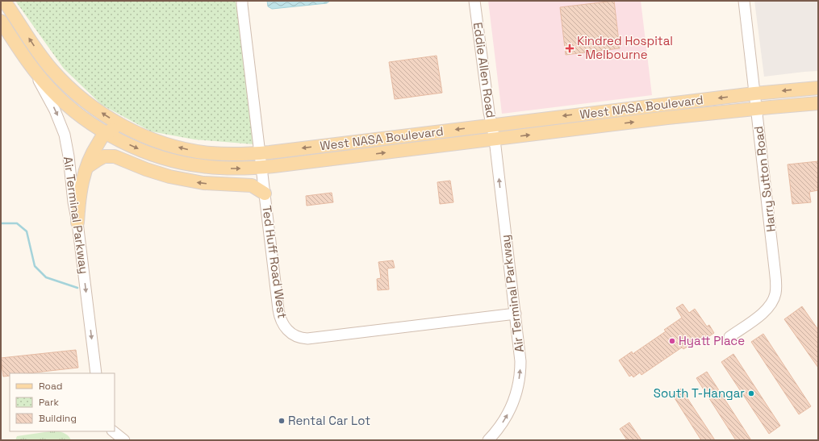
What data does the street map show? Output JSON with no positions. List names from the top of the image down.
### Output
{
  "streets": {
    "main road": ["West NASA Boulevard"],
    "street": [
      "Eddie Allen Road",
      "Harry Sutton Road",
      "Air Terminal Parkway",
      "Ted Huff Road West"
    ]
  },
  "crossings": [
    ["Eddie Allen Road", "West NASA Boulevard"],
    ["Eddie Allen Road", "Air Terminal Parkway"],
    ["West NASA Boulevard", "Harry Sutton Road"],
    ["West NASA Boulevard", "Air Terminal Parkway"],
    ["West NASA Boulevard", "Ted Huff Road West"],
    ["Air Terminal Parkway", "Ted Huff Road West"]
  ],
  "places": {
    "health": ["Kindred Hospital - Melbourne"],
    "other": ["Hyatt Place", "South T-Hangar", "Rental Car Lot"]
  },
  "legend": ["Road", "Park", "Building"]
}
